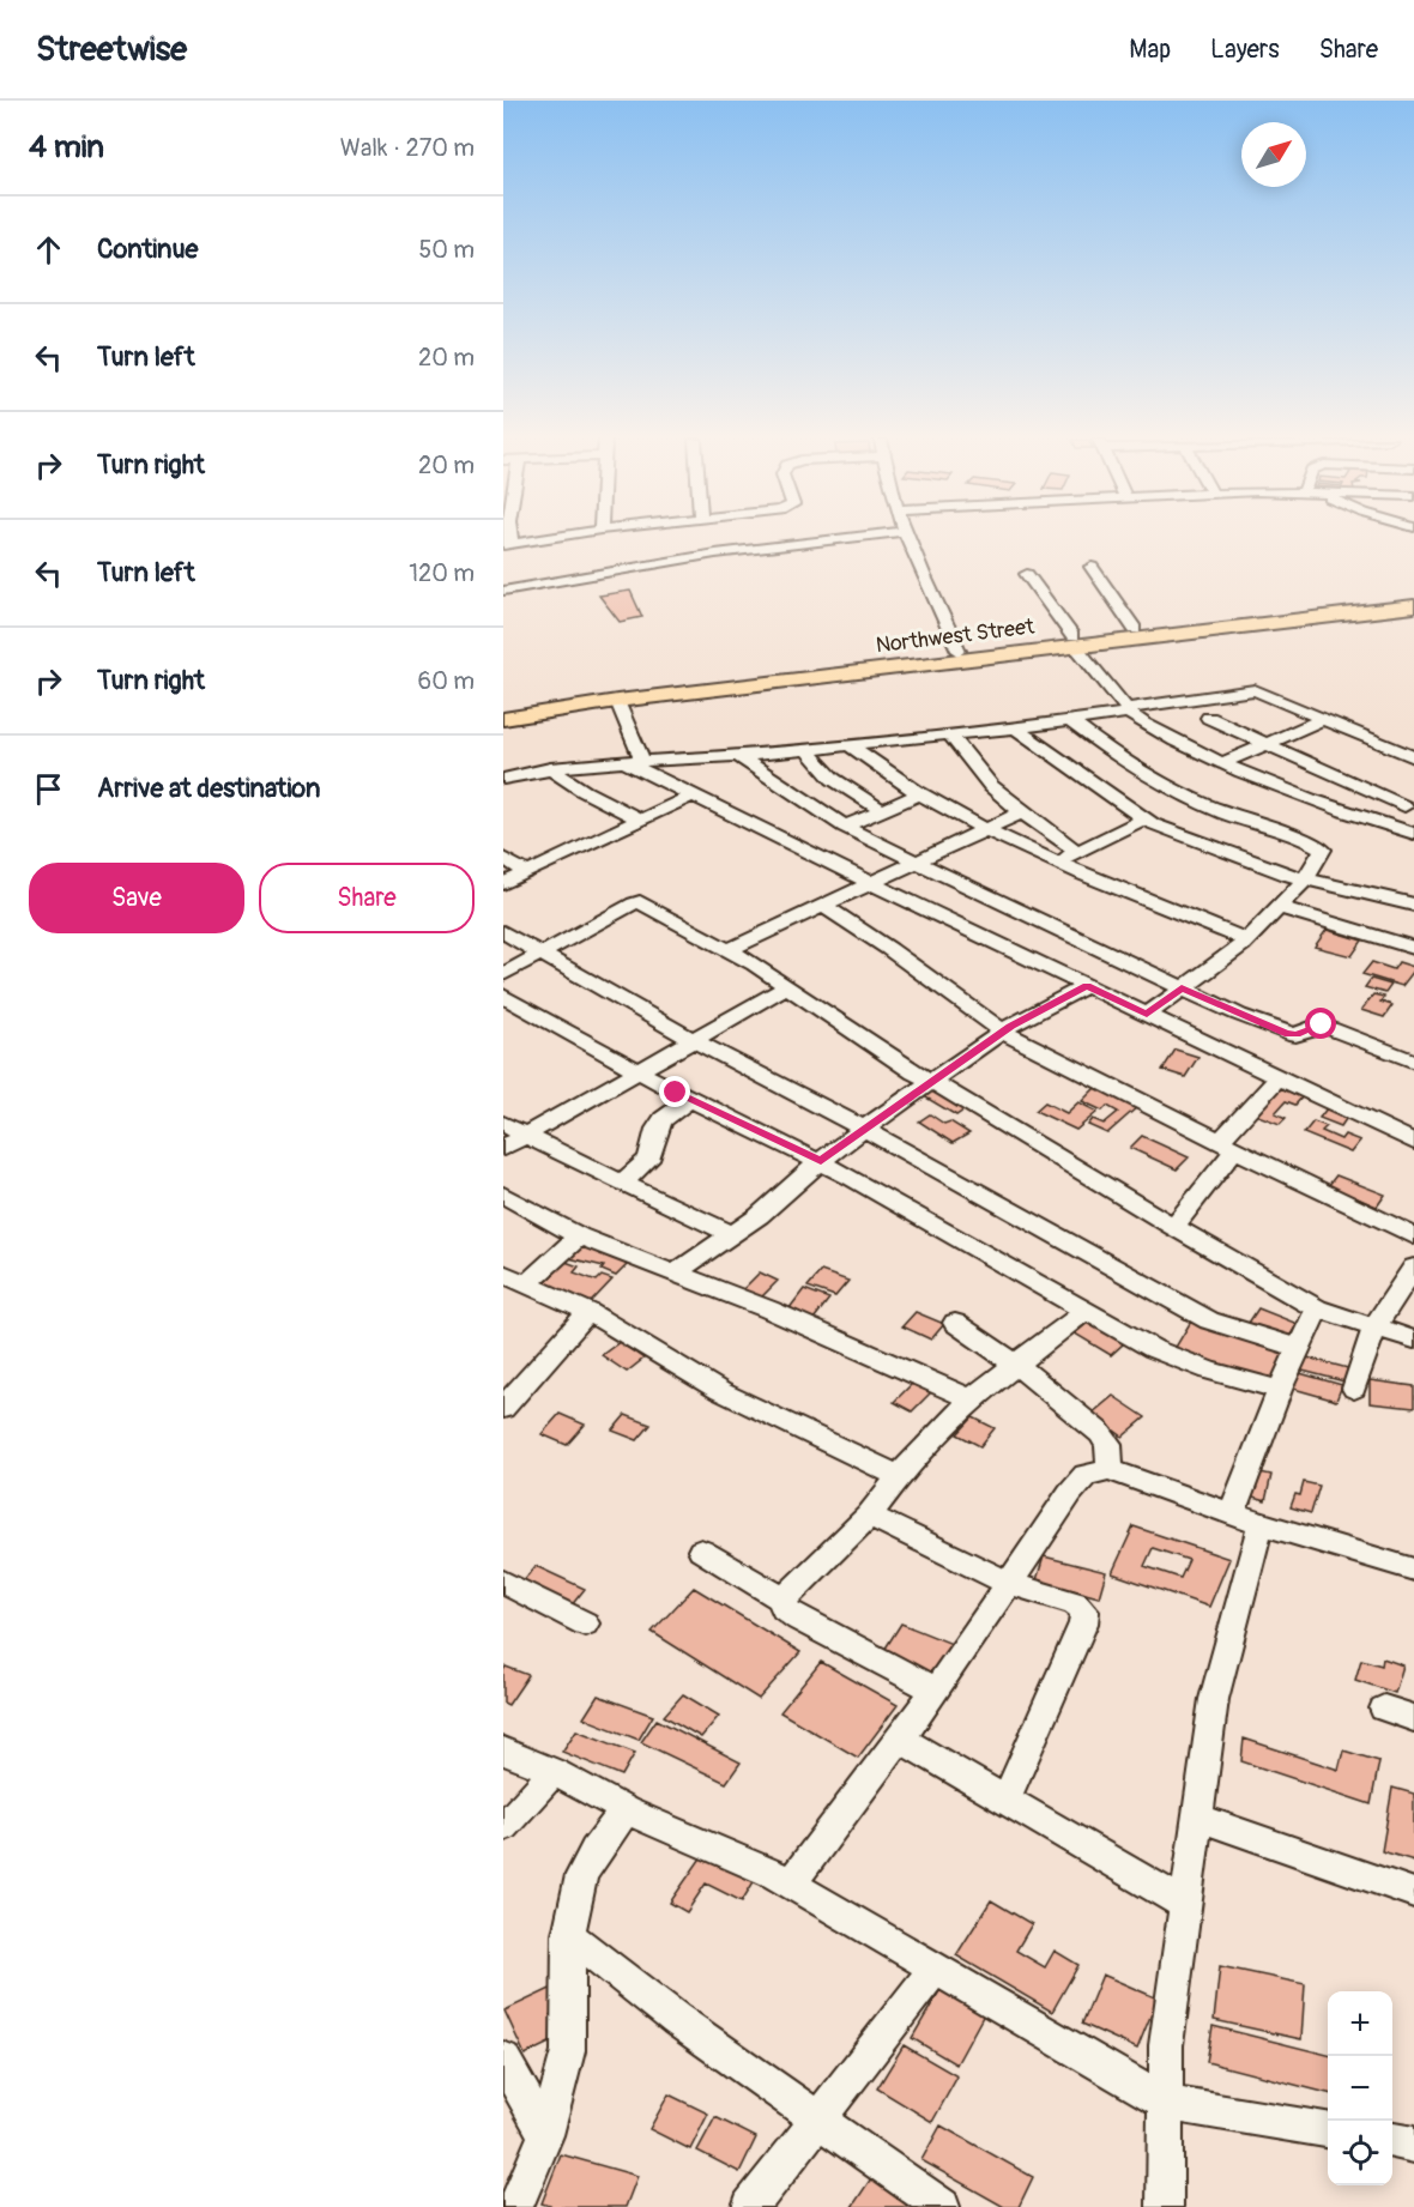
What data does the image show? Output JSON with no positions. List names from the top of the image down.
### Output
{
  "streets": {
    "main road": ["Northwest Street"]
  },
  "north": "top right",
  "page": {
    "header": "Streetwise",
    "nav": ["Map", "Layers", "Share"],
    "heading": ["4 min", "Walk · 270 m"],
    "list": [
      ["Continue", "50 m"],
      ["Turn left", "20 m"],
      ["Turn right", "20 m"],
      ["Turn left", "120 m"],
      ["Turn right", "60 m"],
      "Arrive at destination"
    ],
    "buttons": ["Save", "Share"],
    "map_buttons": ["+", "−"]
  }
}
